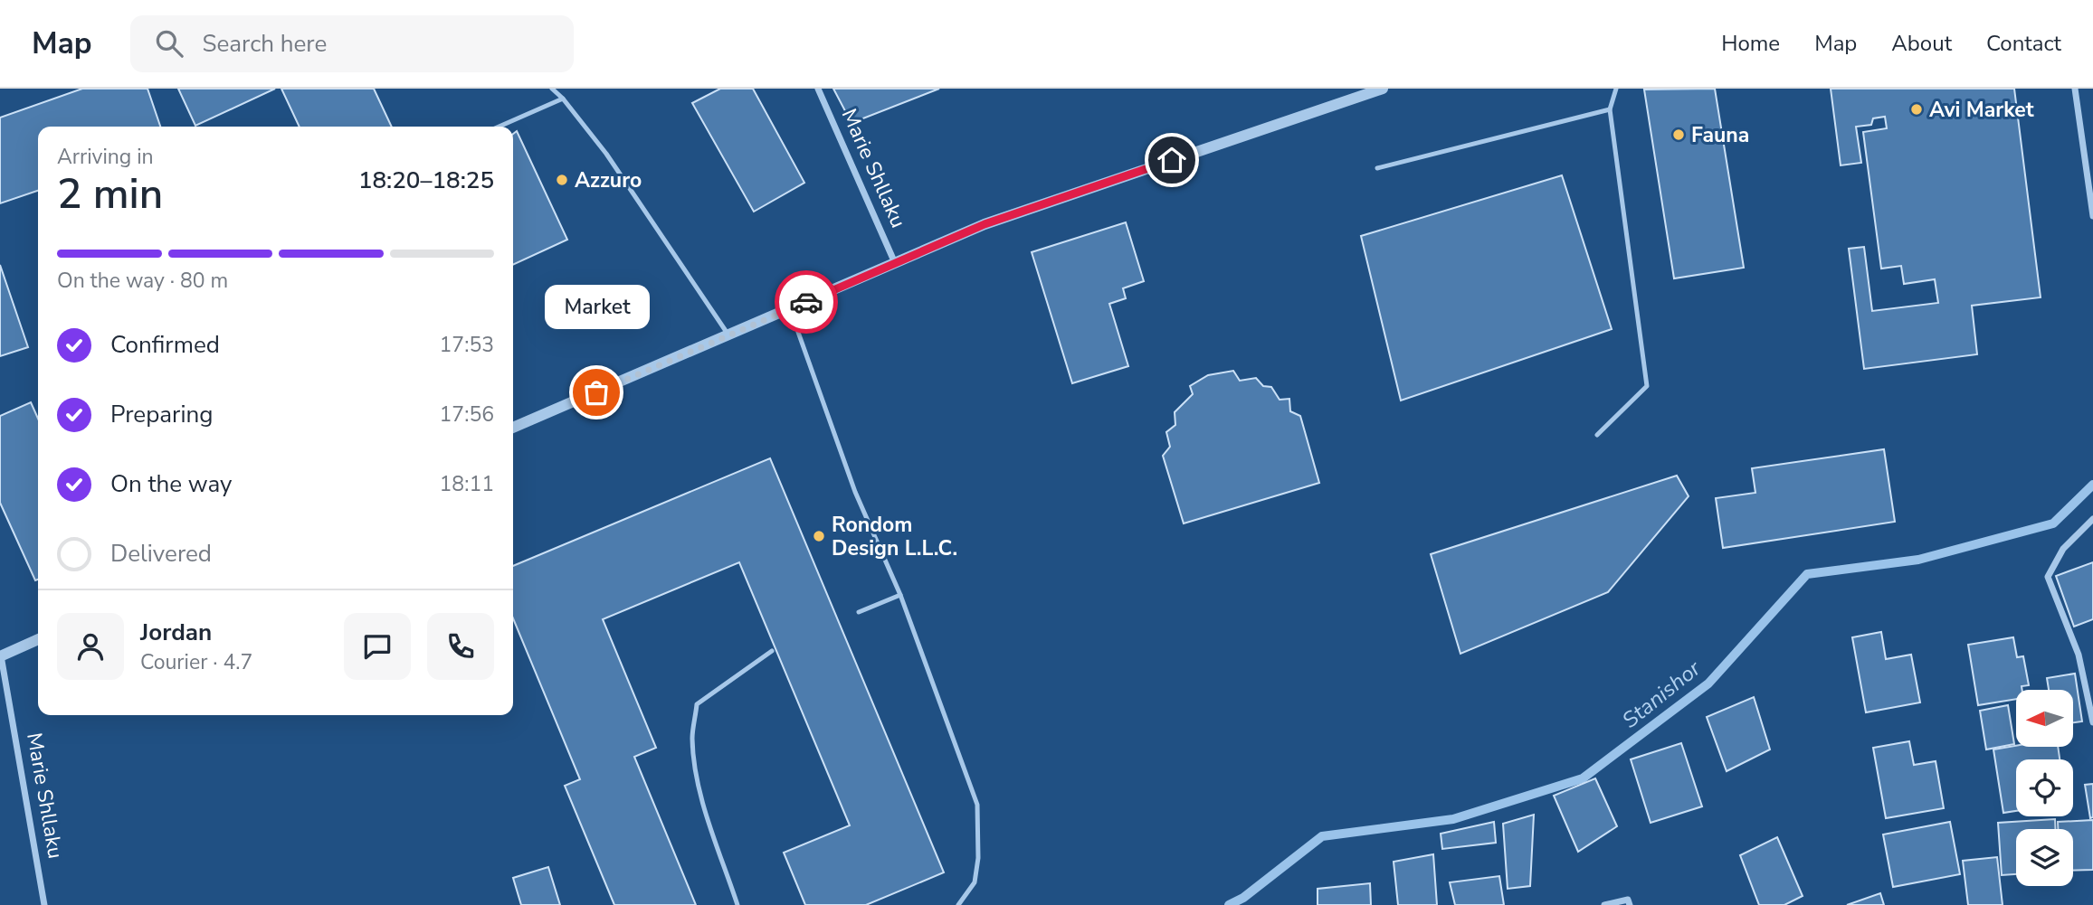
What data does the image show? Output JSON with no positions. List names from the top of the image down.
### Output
{
  "streets": {
    "street": ["Marie Shllaku"]
  },
  "water": ["Stanishor"],
  "places": [
    "Avi Market",
    "Fauna",
    "Azzuro",
    "Market",
    "Rondom Design L.L.C."
  ],
  "north": "left",
  "page": {
    "header": "Map",
    "search": "Search here",
    "nav": [
      "Home",
      "Map",
      "About",
      "Contact"
    ],
    "heading": ["2 min", "Arriving in", "18:20–18:25"],
    "panel": ["Jordan", "Courier · 4.7"],
    "bar": "On the way · 80 m",
    "bubble": "Market",
    "list": [
      ["Confirmed", "17:53"],
      ["Preparing", "17:56"],
      ["On the way", "18:11"],
      "Delivered"
    ]
  }
}
